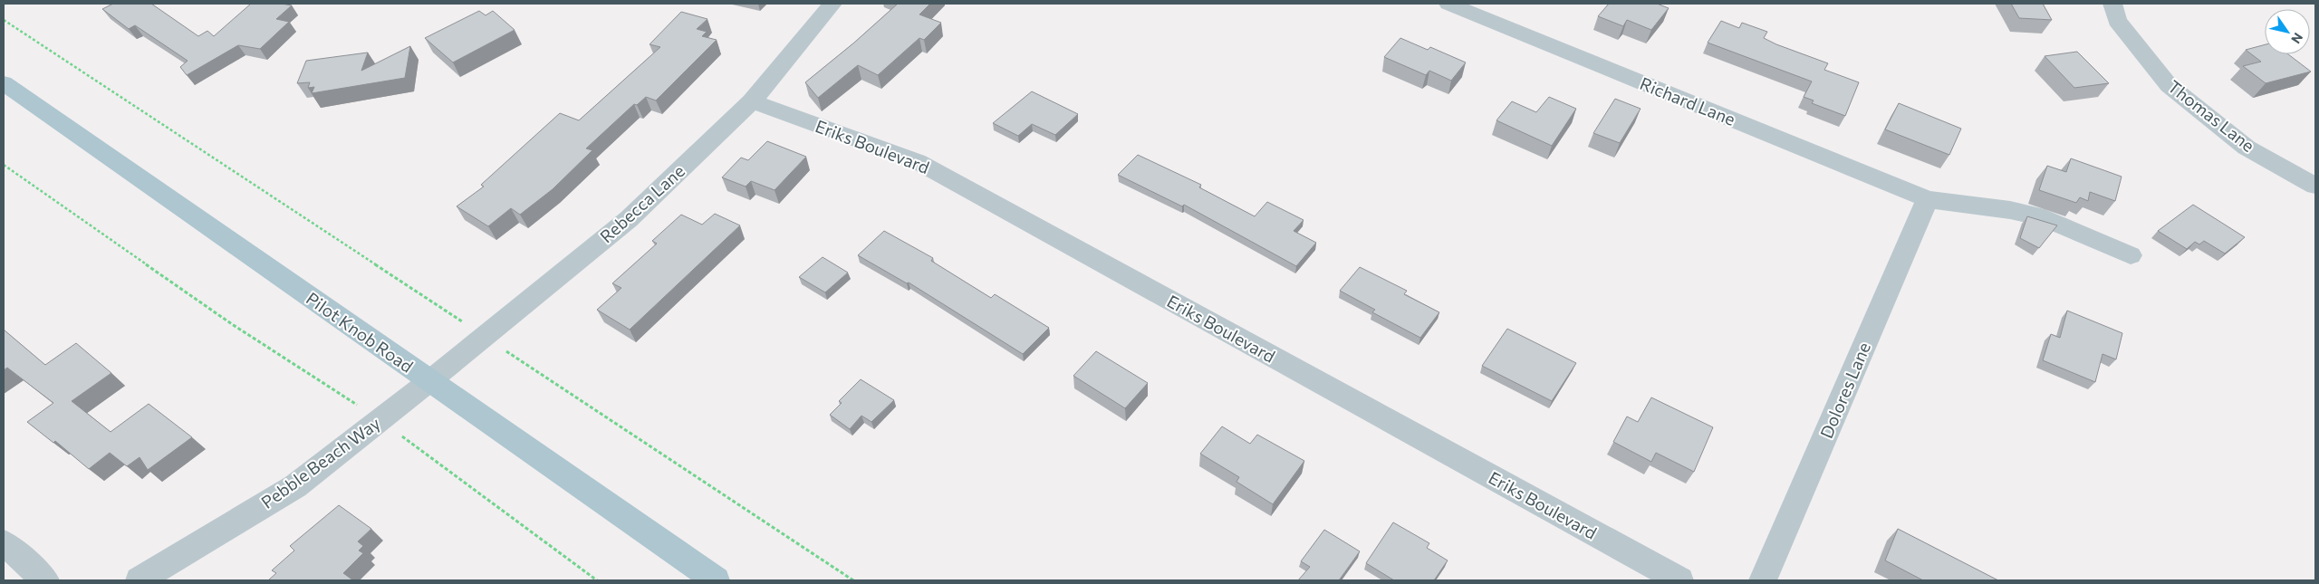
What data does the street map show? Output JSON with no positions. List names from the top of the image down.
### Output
{
  "streets": {
    "main road": ["Pilot Knob Road"],
    "street": [
      "Richard Lane",
      "Thomas Lane",
      "Eriks Boulevard",
      "Rebecca Lane",
      "Dolores Lane",
      "Pebble Beach Way"
    ]
  },
  "crossings": [
    ["Richard Lane", "Dolores Lane"],
    ["Eriks Boulevard", "Rebecca Lane"],
    ["Rebecca Lane", "Pilot Knob Road"],
    ["Rebecca Lane", "Pebble Beach Way"],
    ["Pilot Knob Road", "Pebble Beach Way"]
  ],
  "north": "bottom right"
}
